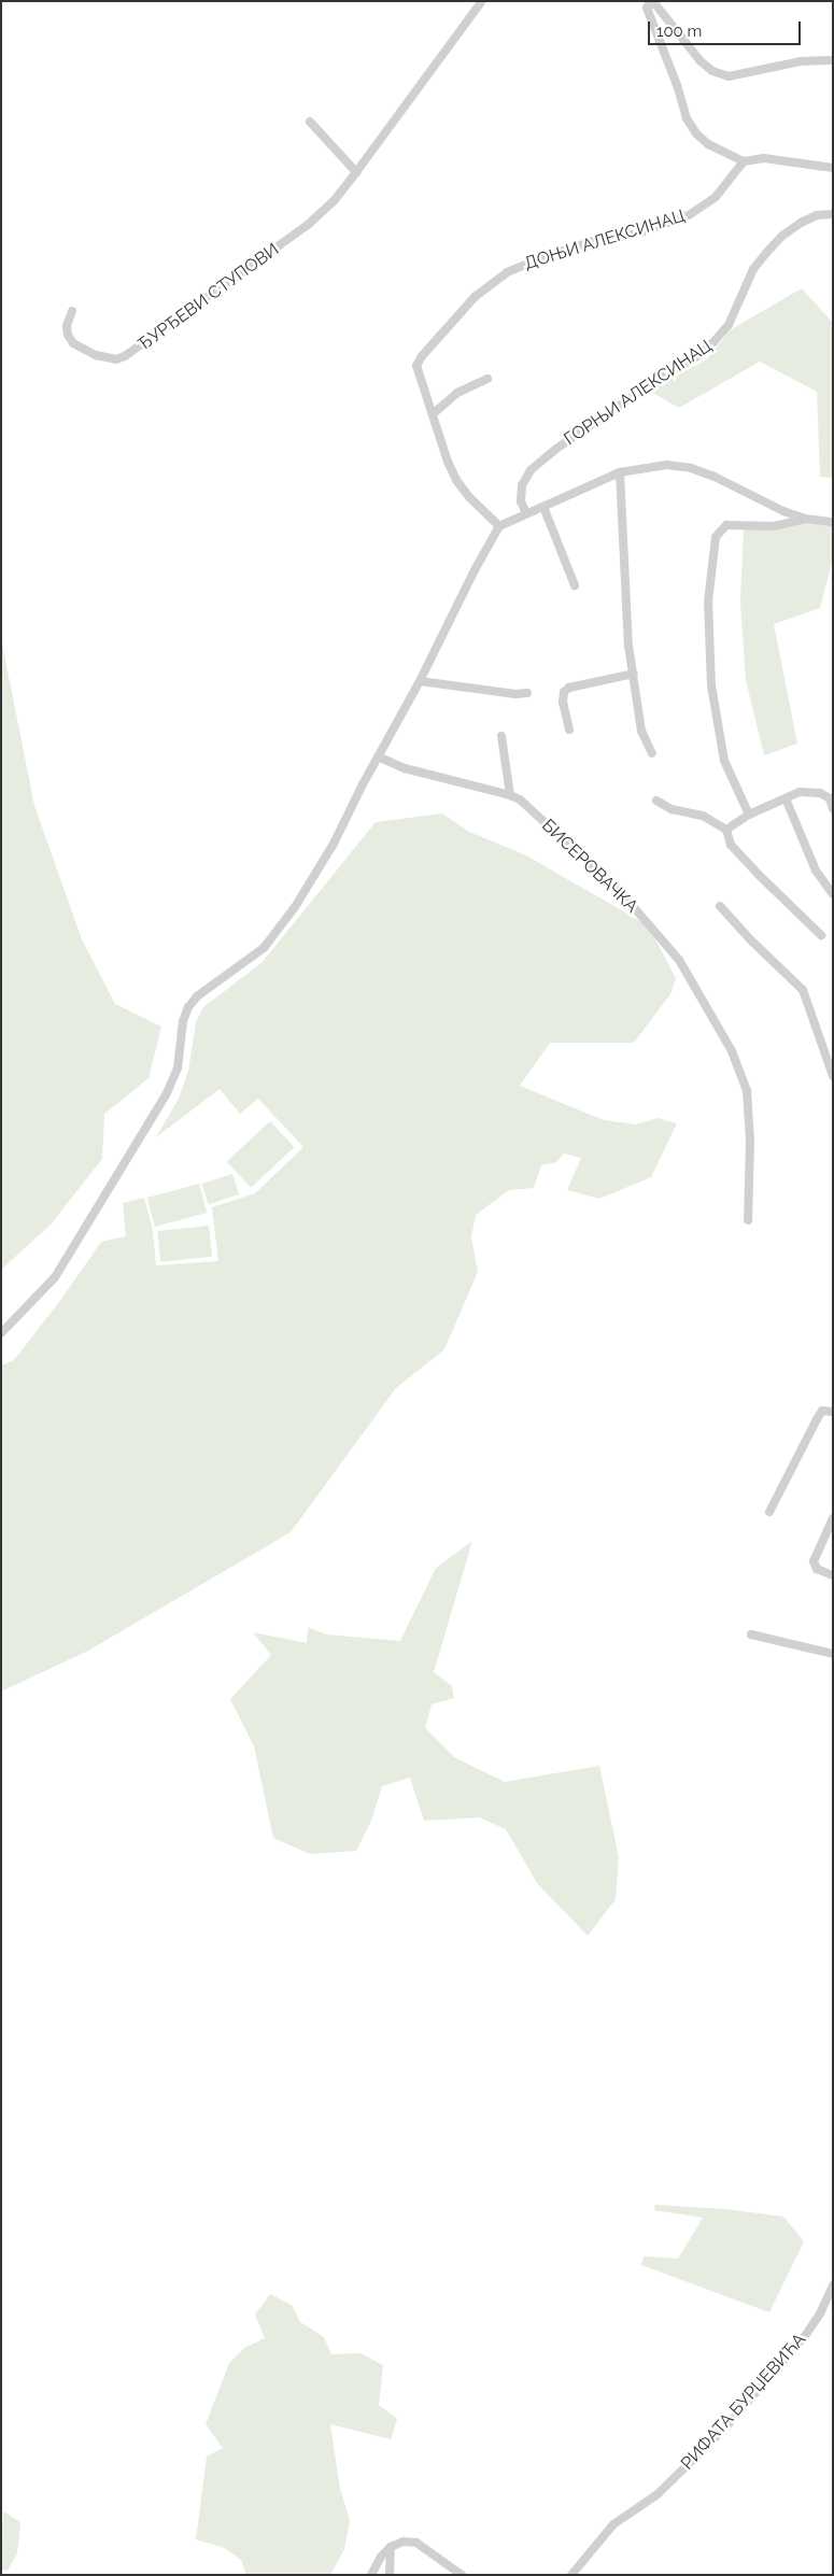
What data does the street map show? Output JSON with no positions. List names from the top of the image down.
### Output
{
  "streets": {
    "street": [
      "ДОЊИ АЛЕКСИНАЦ",
      "ЂУРЂЕВИ СТУПОВИ",
      "ГОРЊИ АЛЕКСИНАЦ",
      "БИСЕРОВАЧКА",
      "РИФАТА БУРЏЕВИЋА"
    ]
  },
  "scale_bar": "100 m"
}
